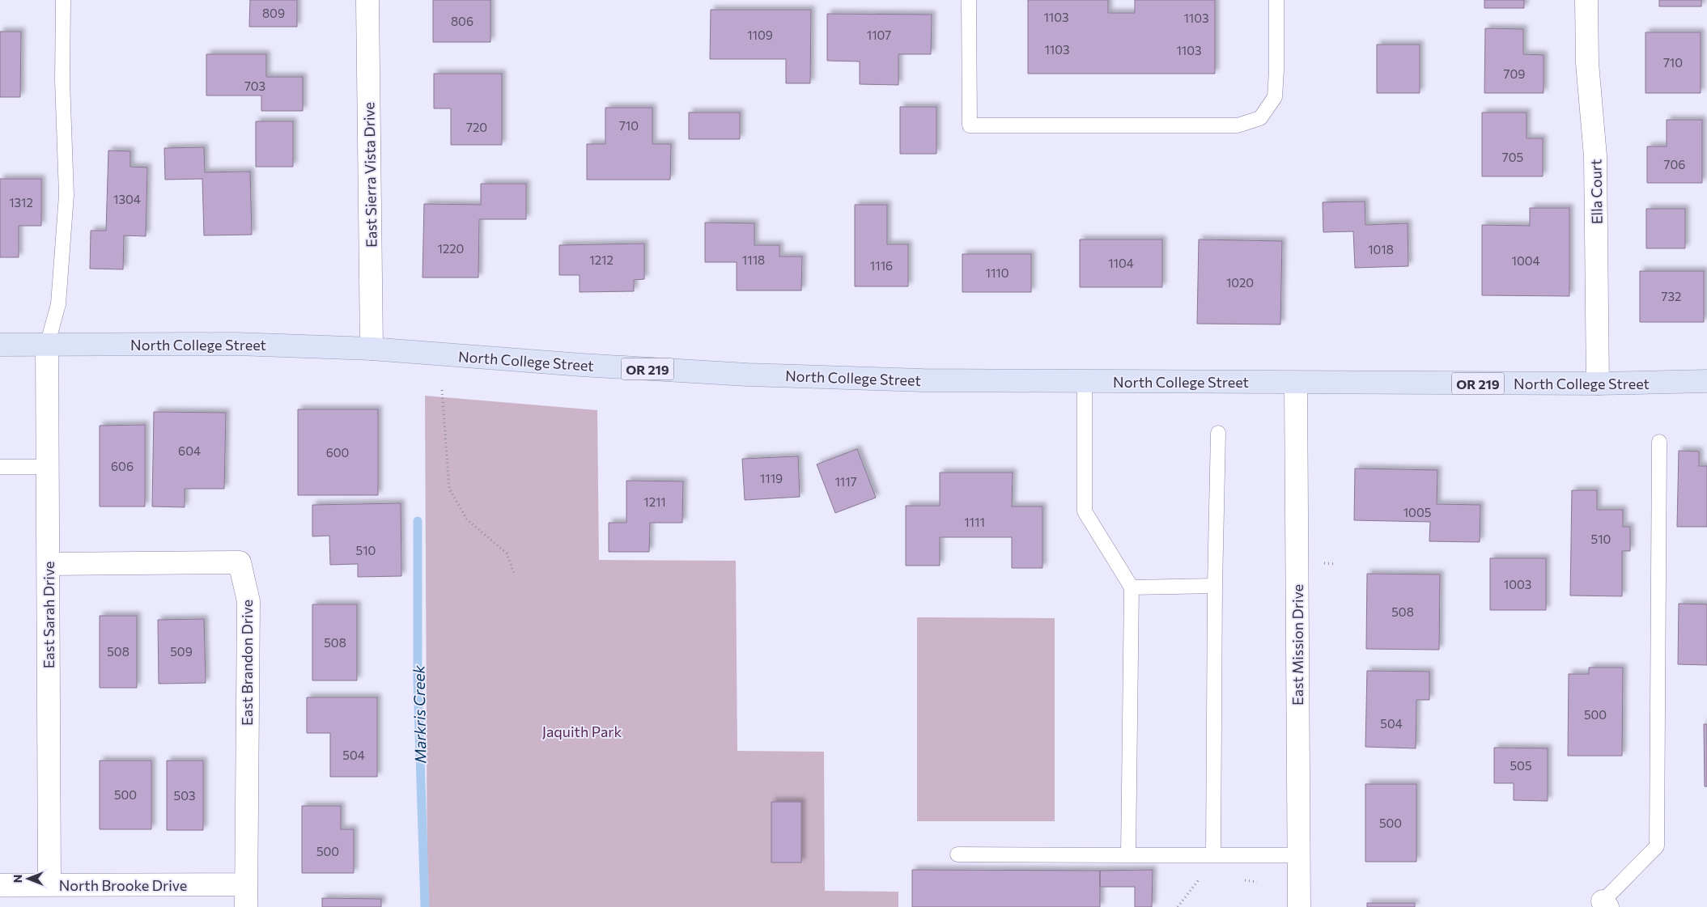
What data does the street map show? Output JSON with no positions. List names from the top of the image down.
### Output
{
  "streets": {
    "main road": ["North College Street", "OR 219"],
    "street": [
      "East Sierra Vista Drive",
      "Ella Court",
      "East Sarah Drive",
      "East Mission Drive",
      "East Brandon Drive",
      "North Brooke Drive"
    ]
  },
  "crossings": [
    ["East Sierra Vista Drive", "North College Street"],
    ["Ella Court", "North College Street"],
    ["North College Street", "East Sarah Drive"],
    ["North College Street", "East Mission Drive"],
    ["East Sarah Drive", "East Brandon Drive"],
    ["East Sarah Drive", "North Brooke Drive"],
    ["East Brandon Drive", "North Brooke Drive"]
  ],
  "water": ["Markris Creek"],
  "parks": ["Jaquith Park"],
  "house_numbers": [
    "809",
    "1103",
    "1103",
    "806",
    "1109",
    "1107",
    "1103",
    "1103",
    "710",
    "709",
    "703",
    "710",
    "720",
    "705",
    "706",
    "1304",
    "1312",
    "1220",
    "1018",
    "1212",
    "1118",
    "1004",
    "1104",
    "1116",
    "1110",
    "1020",
    "732",
    "604",
    "600",
    "606",
    "1119",
    "1117",
    "1211",
    "1005",
    "1111",
    "510",
    "510",
    "1003",
    "508",
    "508",
    "508",
    "509",
    "500",
    "504",
    "504",
    "505",
    "500",
    "503",
    "500",
    "500"
  ],
  "north": "left"
}
